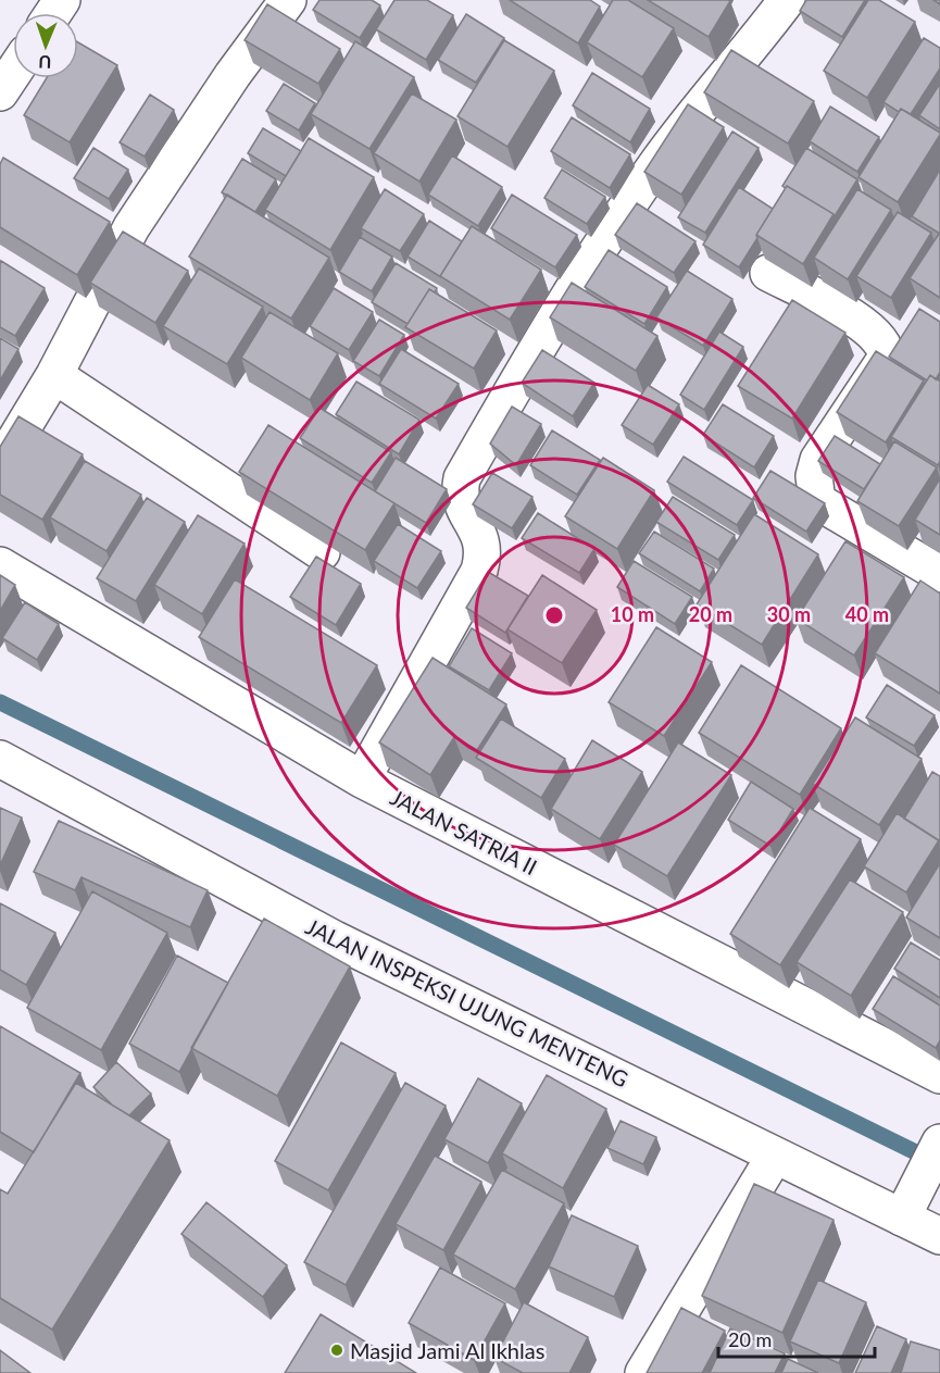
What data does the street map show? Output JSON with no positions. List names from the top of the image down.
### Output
{
  "streets": {
    "street": ["JALAN SATRIA II", "JALAN INSPEKSI UJUNG MENTENG"]
  },
  "places": ["Masjid Jami Al Ikhlas"],
  "scale_bar": "20 m",
  "north": "bottom",
  "rings": [
    "10 m",
    "20 m",
    "30 m",
    "40 m"
  ]
}
